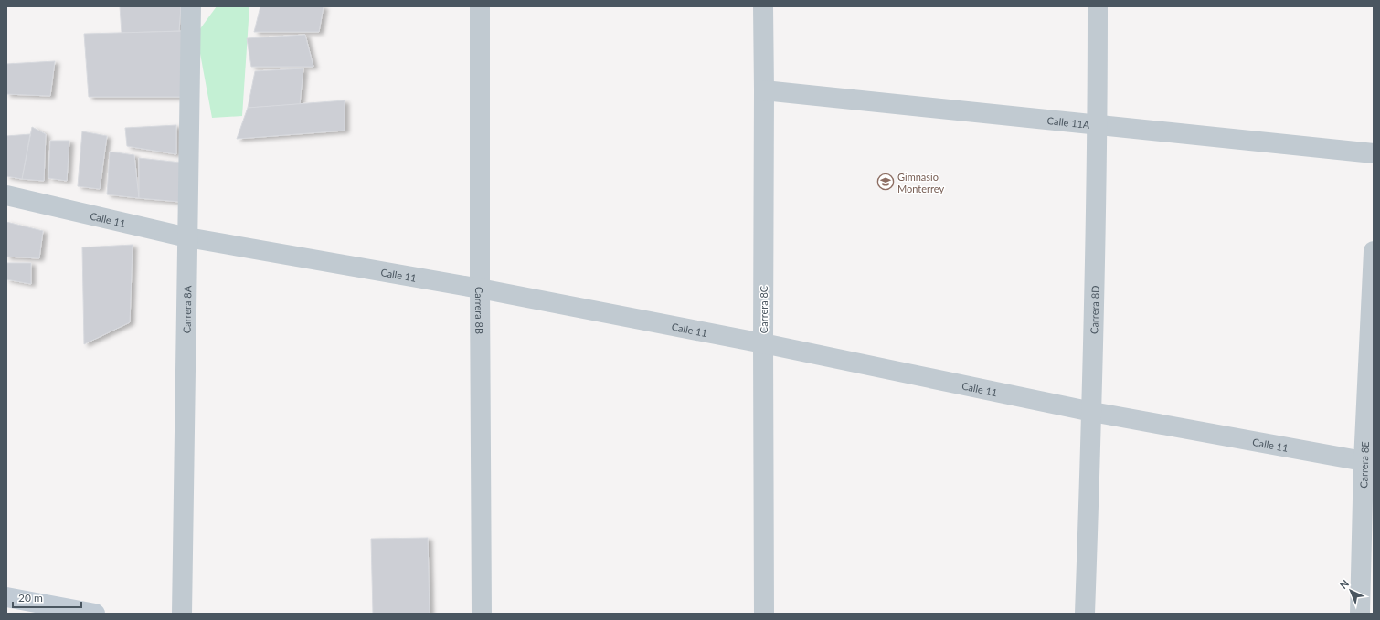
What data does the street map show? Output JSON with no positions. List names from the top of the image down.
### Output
{
  "streets": {
    "street": [
      "Calle 11A",
      "Calle 11",
      "Carrera 8C",
      "Carrera 8A",
      "Carrera 8B",
      "Carrera 8D",
      "Carrera 8E"
    ]
  },
  "crossings": [
    ["Calle 11A", "Carrera 8C"],
    ["Calle 11A", "Carrera 8D"],
    ["Calle 11", "Carrera 8C"],
    ["Calle 11", "Carrera 8A"],
    ["Calle 11", "Carrera 8B"],
    ["Calle 11", "Carrera 8D"],
    ["Calle 11", "Carrera 8E"]
  ],
  "places": {
    "school or university": ["Gimnasio Monterrey"]
  },
  "scale_bar": "20 m",
  "north": "top left"
}
